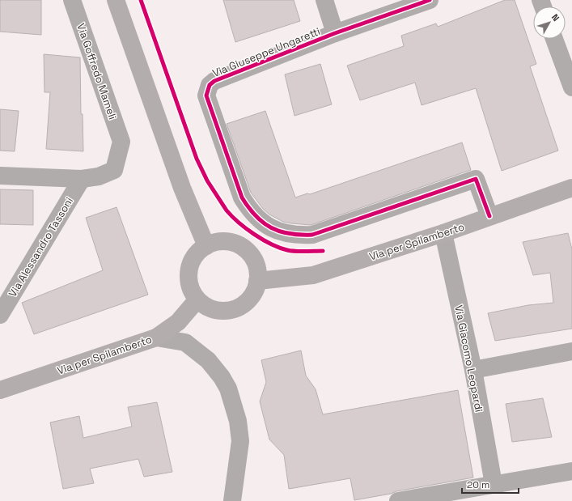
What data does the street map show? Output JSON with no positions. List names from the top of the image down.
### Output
{
  "streets": {
    "main road": ["Via per Spilamberto"],
    "street": [
      "Via Giuseppe Ungaretti",
      "Via Goffredo Mameli",
      "Via Alessandro Tassoni",
      "Via Giacomo Leopardi"
    ]
  },
  "crossings": [
    ["Via Giuseppe Ungaretti", "Via per Spilamberto"],
    ["Via Goffredo Mameli", "Via Alessandro Tassoni"],
    ["Via per Spilamberto", "Via Giacomo Leopardi"]
  ],
  "scale_bar": "20 m",
  "north": "top right"
}
